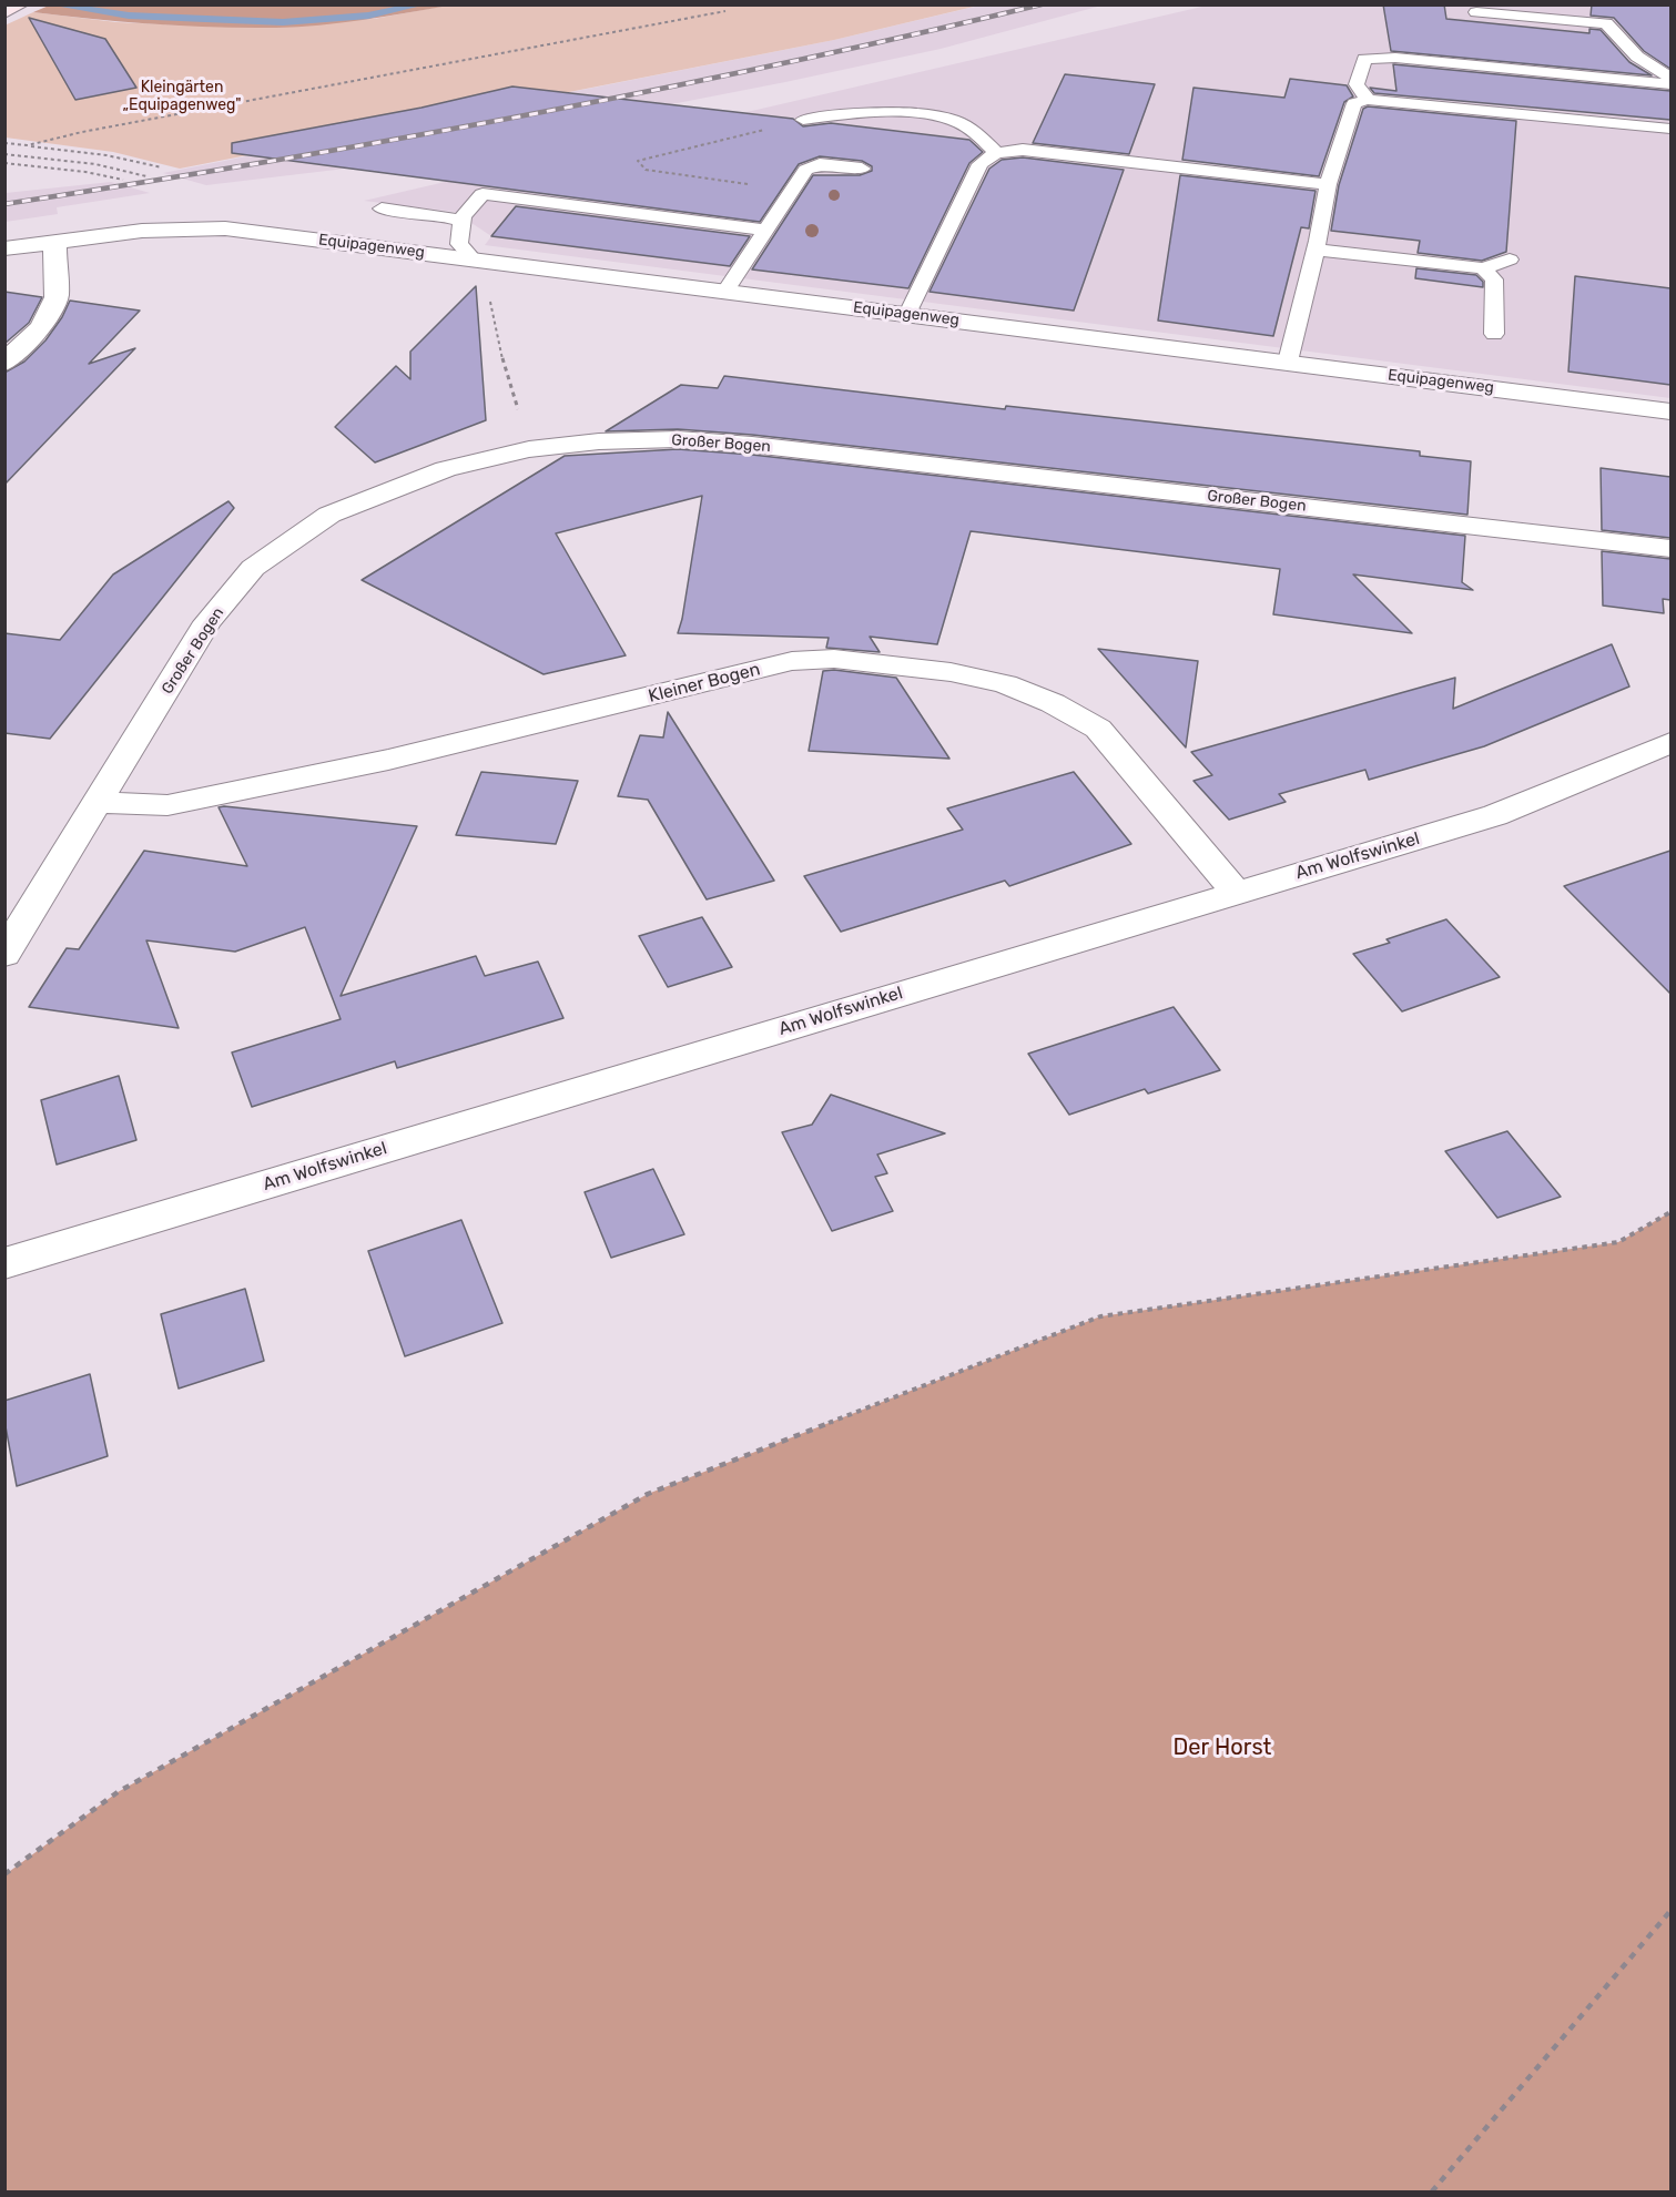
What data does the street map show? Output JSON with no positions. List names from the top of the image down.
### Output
{
  "streets": {
    "street": [
      "Equipagenweg",
      "Großer Bogen",
      "Kleiner Bogen",
      "Am Wolfswinkel"
    ]
  },
  "crossings": [
    ["Großer Bogen", "Kleiner Bogen"],
    ["Kleiner Bogen", "Am Wolfswinkel"]
  ],
  "parks": ["Kleingärten „Equipagenweg\"", "Der Horst"]
}
